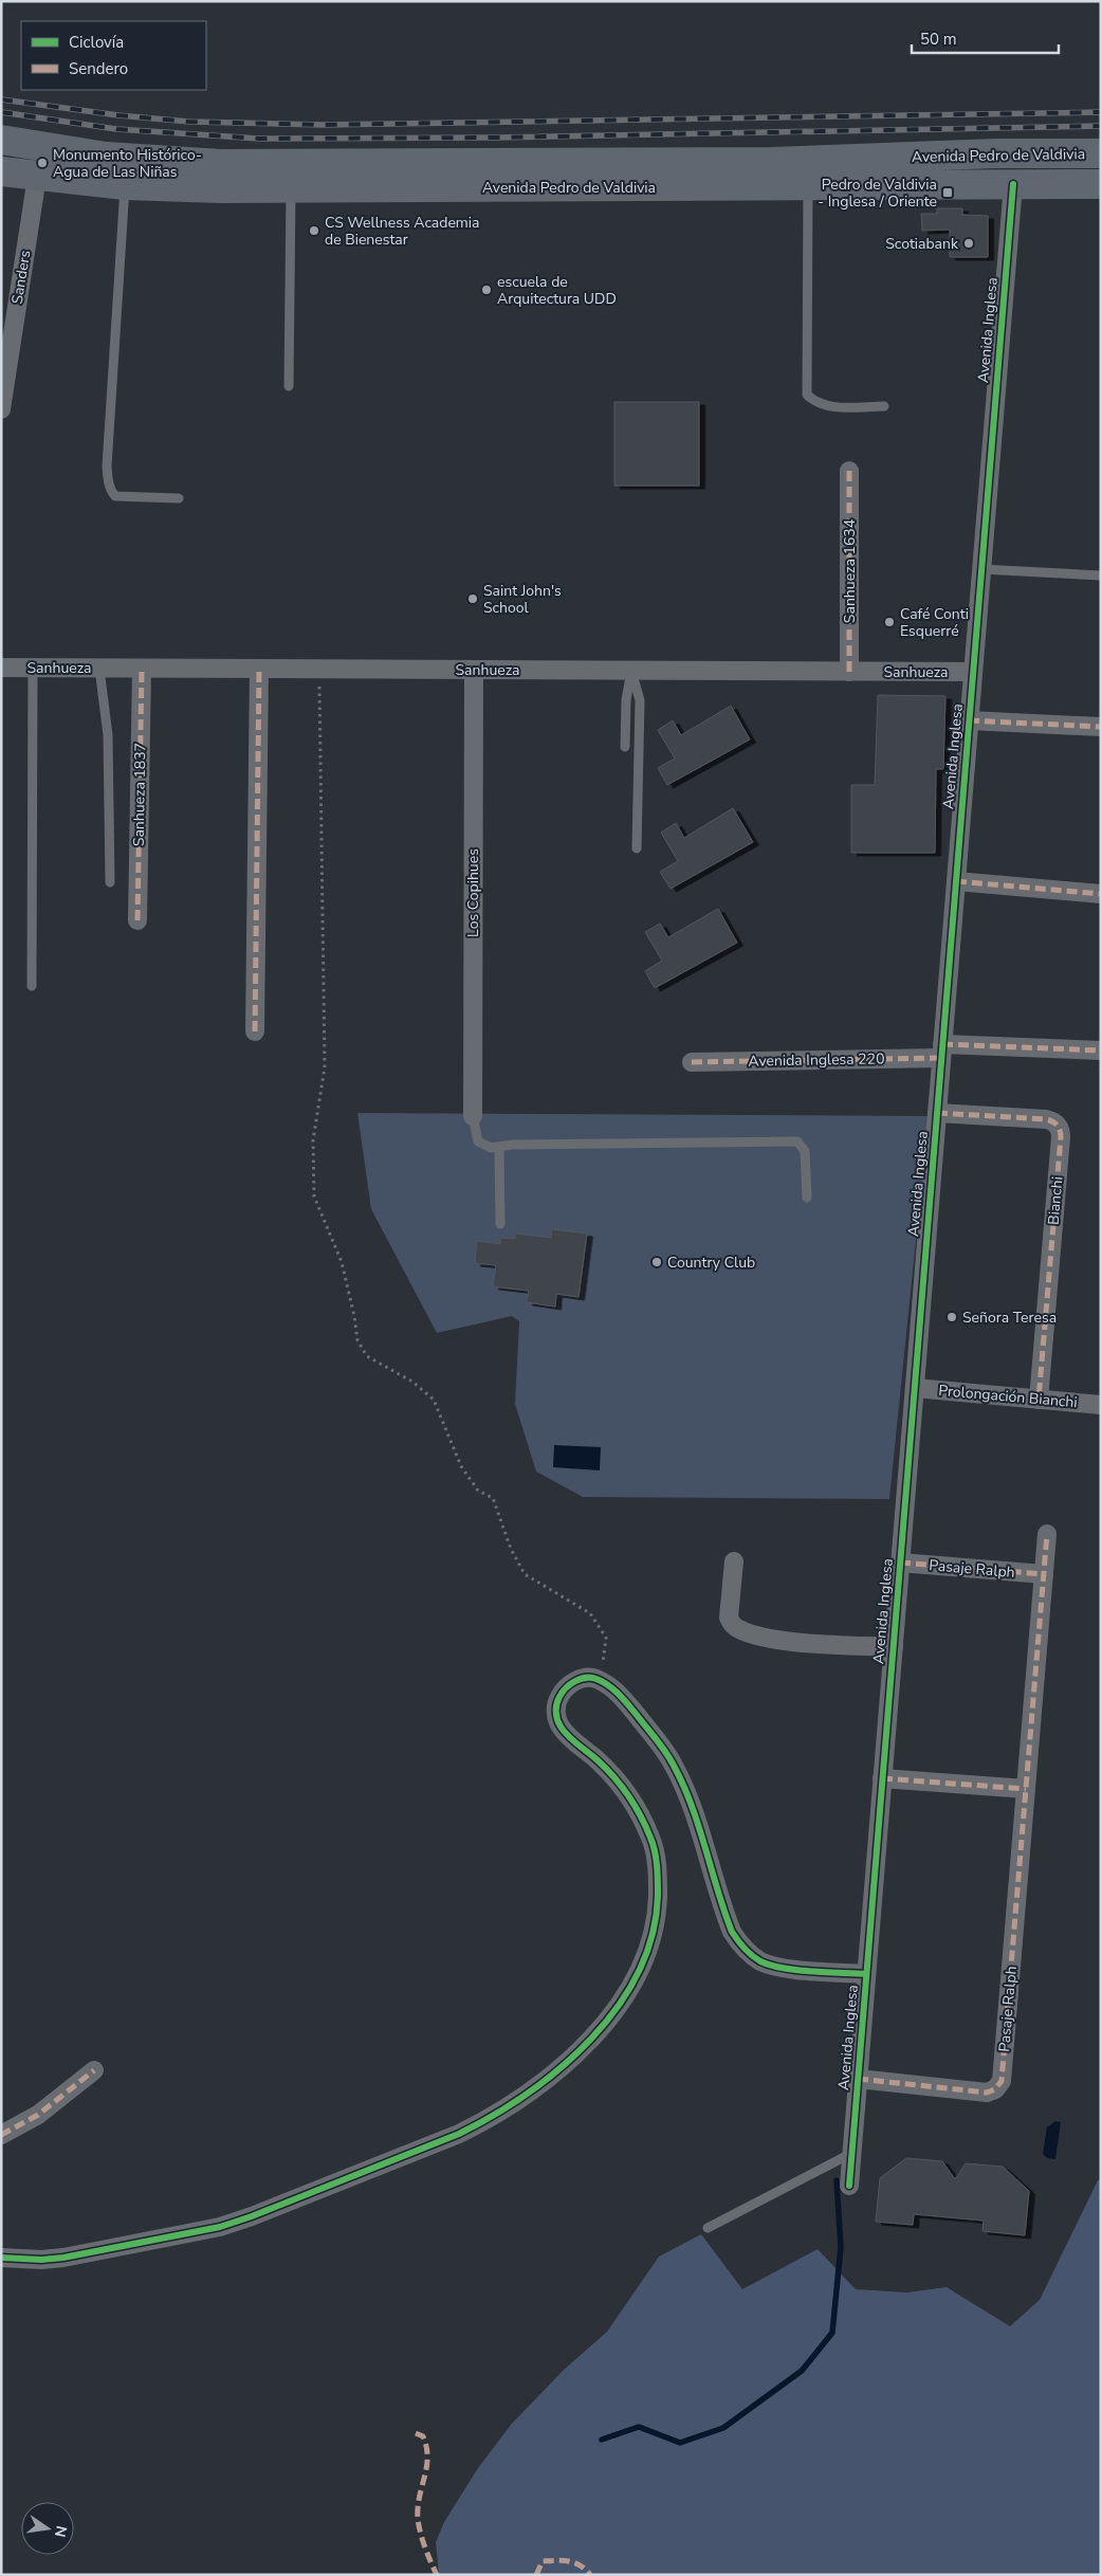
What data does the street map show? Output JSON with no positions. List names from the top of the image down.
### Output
{
  "streets": {
    "main road": ["Avenida Pedro de Valdivia"],
    "street": [
      "Sanders",
      "Avenida Inglesa",
      "Sanhueza 1634",
      "Sanhueza",
      "Sanhueza 1837",
      "Los Copihues",
      "Avenida Inglesa 220",
      "Bianchi",
      "Prolongación Bianchi",
      "Pasaje Ralph"
    ]
  },
  "crossings": [
    ["Avenida Pedro de Valdivia", "Sanders"],
    ["Avenida Pedro de Valdivia", "Avenida Inglesa"],
    ["Avenida Inglesa", "Sanhueza"],
    ["Avenida Inglesa", "Avenida Inglesa 220"],
    ["Avenida Inglesa", "Bianchi"],
    ["Avenida Inglesa", "Prolongación Bianchi"],
    ["Avenida Inglesa", "Pasaje Ralph"],
    ["Sanhueza 1634", "Sanhueza"],
    ["Sanhueza", "Sanhueza 1837"],
    ["Sanhueza", "Los Copihues"],
    ["Bianchi", "Prolongación Bianchi"]
  ],
  "places": {
    "other": [
      "Monumento Histórico- Agua de Las Niñas",
      "CS Wellness Academia de Bienestar",
      "Scotiabank",
      "escuela de Arquitectura UDD",
      "Saint John's School",
      "Café Conti Esquerré",
      "Country Club",
      "Señora Teresa"
    ],
    "transit": ["Pedro de Valdivia - Inglesa / Oriente"]
  },
  "legend": ["Ciclovía", "Sendero"],
  "scale_bar": "50 m",
  "north": "right"
}
